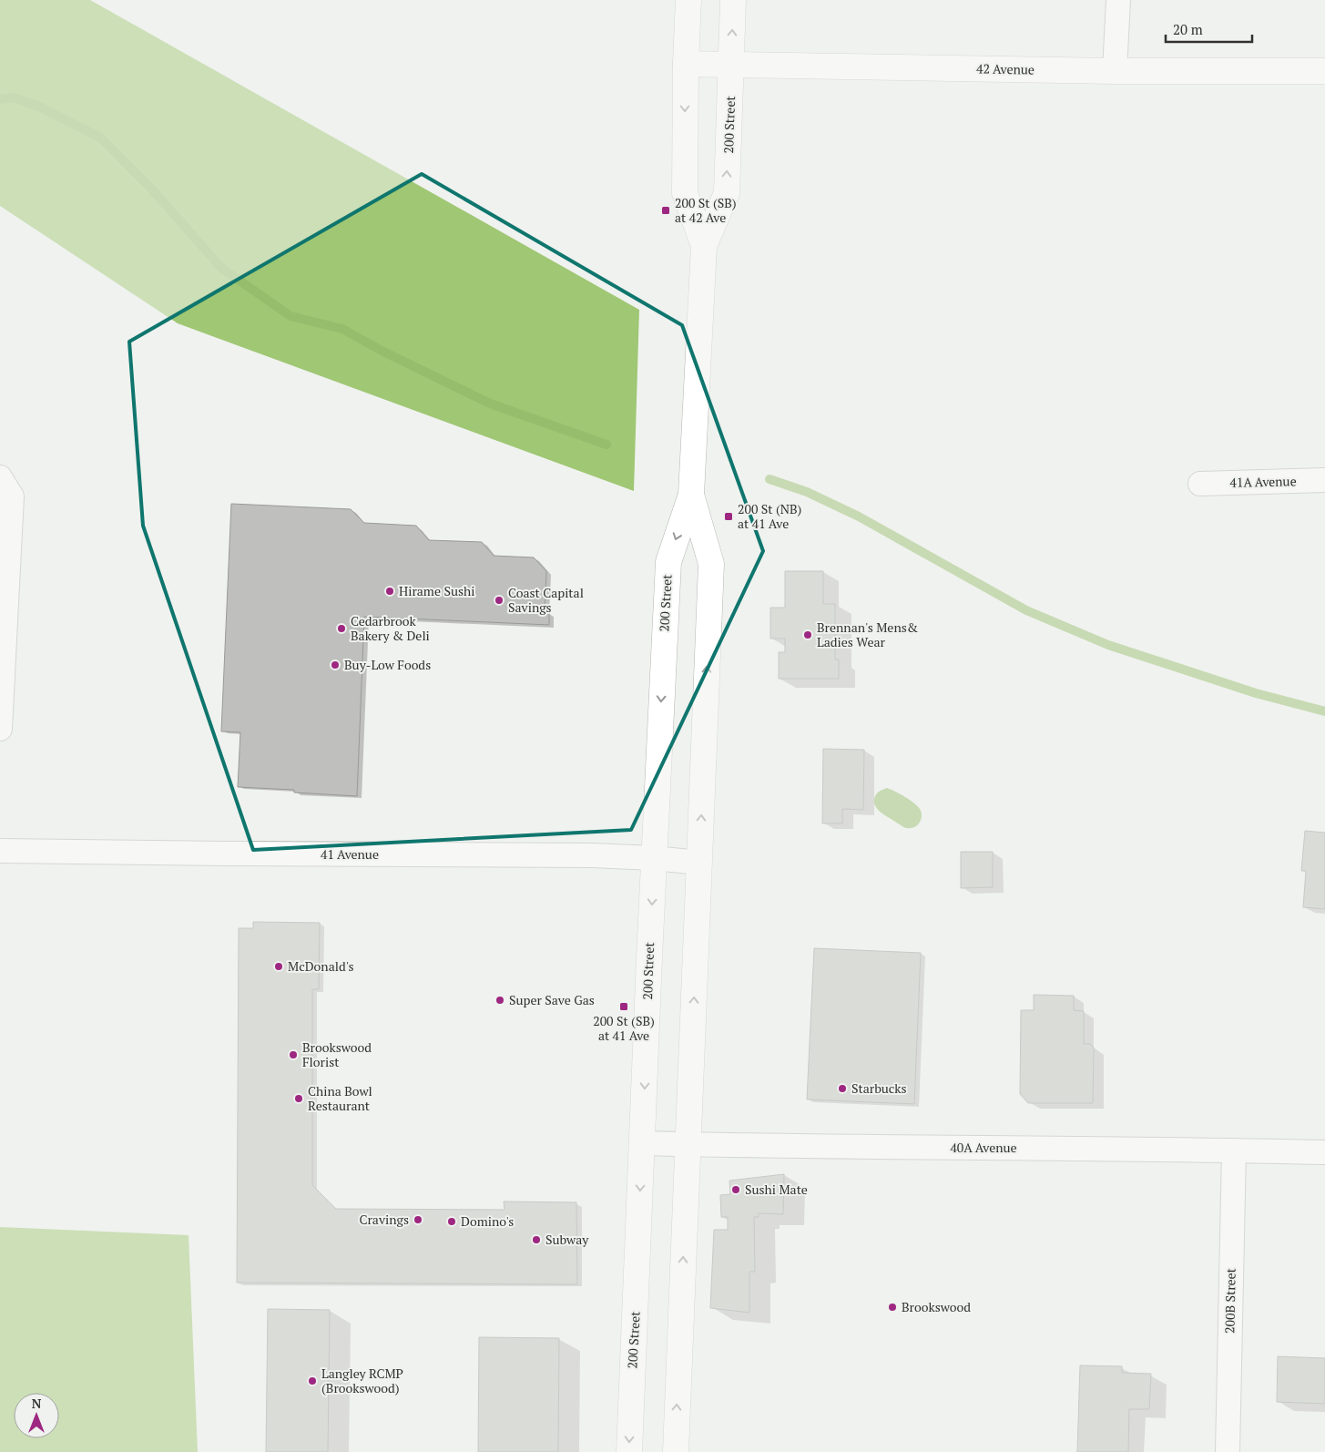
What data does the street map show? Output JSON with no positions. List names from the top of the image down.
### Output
{
  "streets": {
    "main road": ["42 Avenue", "200 Street"],
    "street": [
      "41A Avenue",
      "41 Avenue",
      "40A Avenue",
      "200B Street"
    ]
  },
  "crossings": [
    ["42 Avenue", "200 Street"],
    ["200 Street", "41 Avenue"],
    ["200 Street", "40A Avenue"],
    ["40A Avenue", "200B Street"]
  ],
  "places": {
    "transit": ["200 St (SB) at 42 Ave", "200 St (NB) at 41 Ave", "200 St (SB) at 41 Ave"],
    "other": [
      "Hirame Sushi",
      "Coast Capital Savings",
      "Cedarbrook Bakery & Deli",
      "Brennan's Mens& Ladies Wear",
      "Buy-Low Foods",
      "McDonald's",
      "Super Save Gas",
      "Brookswood Florist",
      "Starbucks",
      "China Bowl Restaurant",
      "Sushi Mate",
      "Cravings",
      "Domino's",
      "Subway",
      "Brookswood",
      "Langley RCMP (Brookswood)"
    ]
  },
  "scale_bar": "20 m",
  "north": "top"
}
